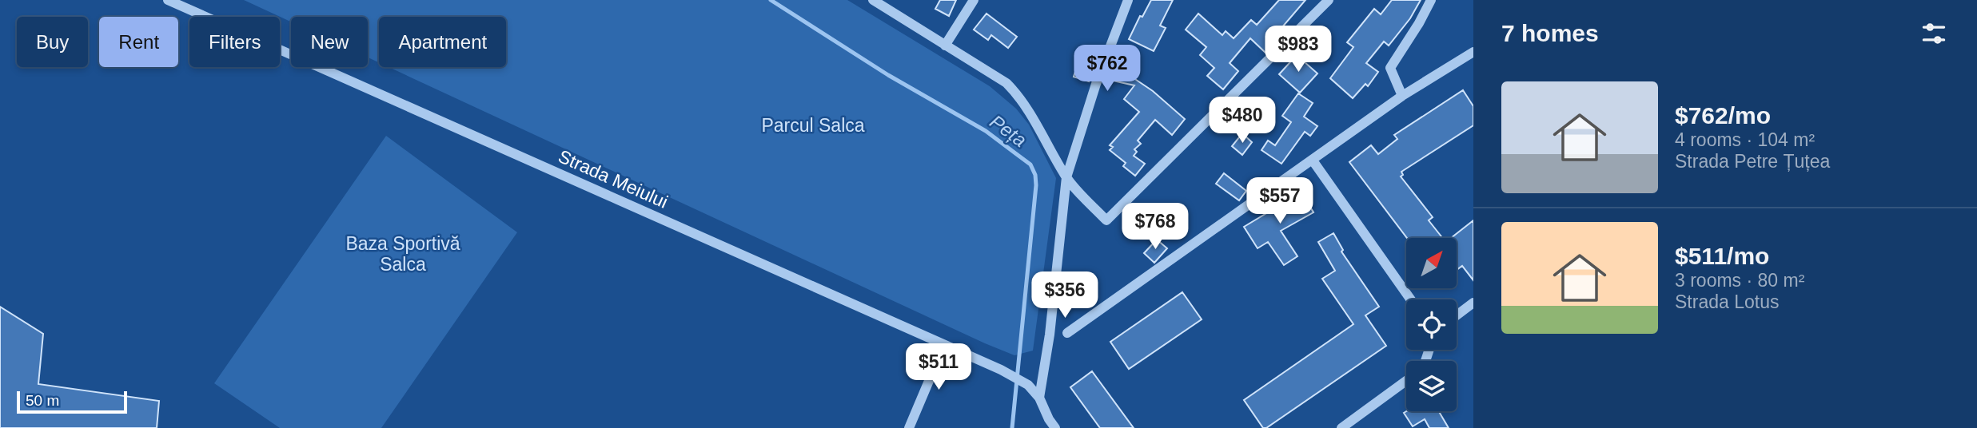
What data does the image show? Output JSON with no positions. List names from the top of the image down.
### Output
{
  "streets": {
    "street": ["Strada Meiului"]
  },
  "water": ["Peța"],
  "parks": ["Parcul Salca", "Baza Sportivă Salca"],
  "scale_bar": "50 m",
  "north": "top right",
  "page": {
    "heading": "7 homes",
    "chip": [
      "Buy",
      "Rent",
      "Filters",
      "New",
      "Apartment"
    ],
    "price": [
      "$983",
      "$762",
      "$480",
      "$557",
      "$768",
      "$356",
      "$511"
    ],
    "list": [
      {
        "name": "$762/mo",
        "note": "4 rooms · 104 m² · Strada Petre Țuțea"
      },
      {
        "name": "$511/mo",
        "note": "3 rooms · 80 m² · Strada Lotus"
      }
    ],
    "scale": "50 m"
  }
}
